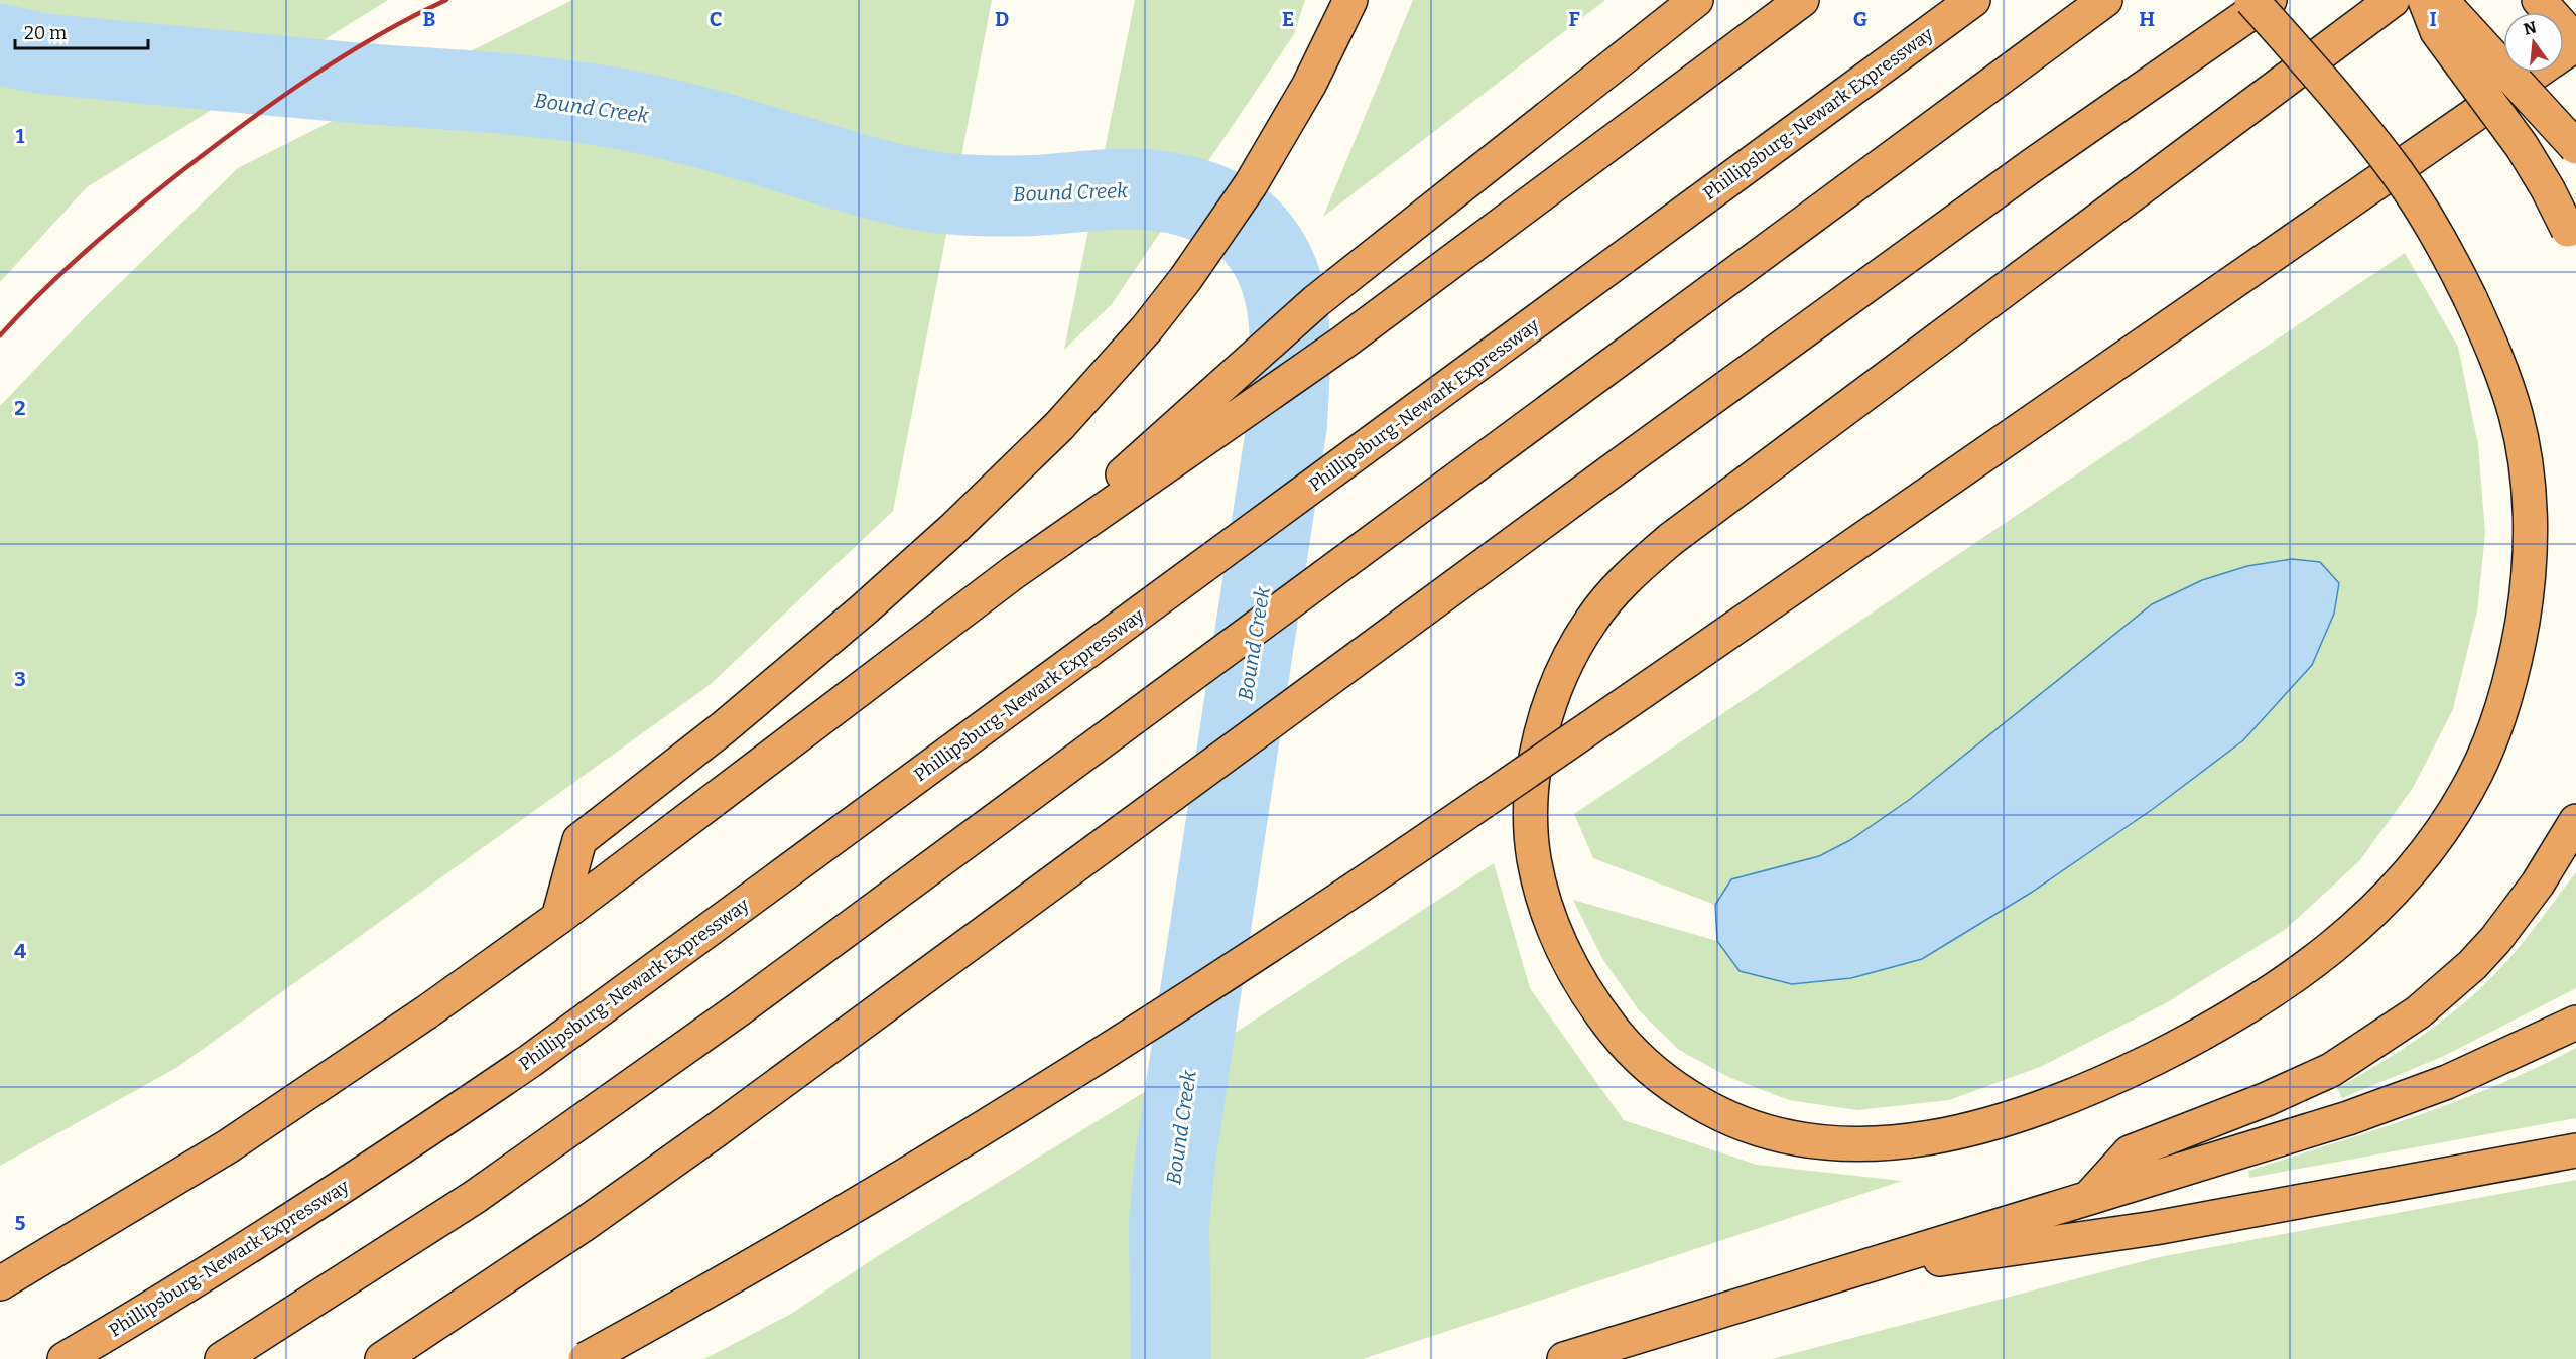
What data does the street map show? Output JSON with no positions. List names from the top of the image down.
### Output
{
  "streets": {
    "highway": ["Phillipsburg-Newark Expressway"]
  },
  "water": ["Bound Creek"],
  "scale_bar": "20 m",
  "north": "top",
  "grid": {
    "columns": [
      "B",
      "C",
      "D",
      "E",
      "F",
      "G",
      "H",
      "I"
    ],
    "rows": [
      "1",
      "2",
      "3",
      "4",
      "5"
    ]
  }
}
